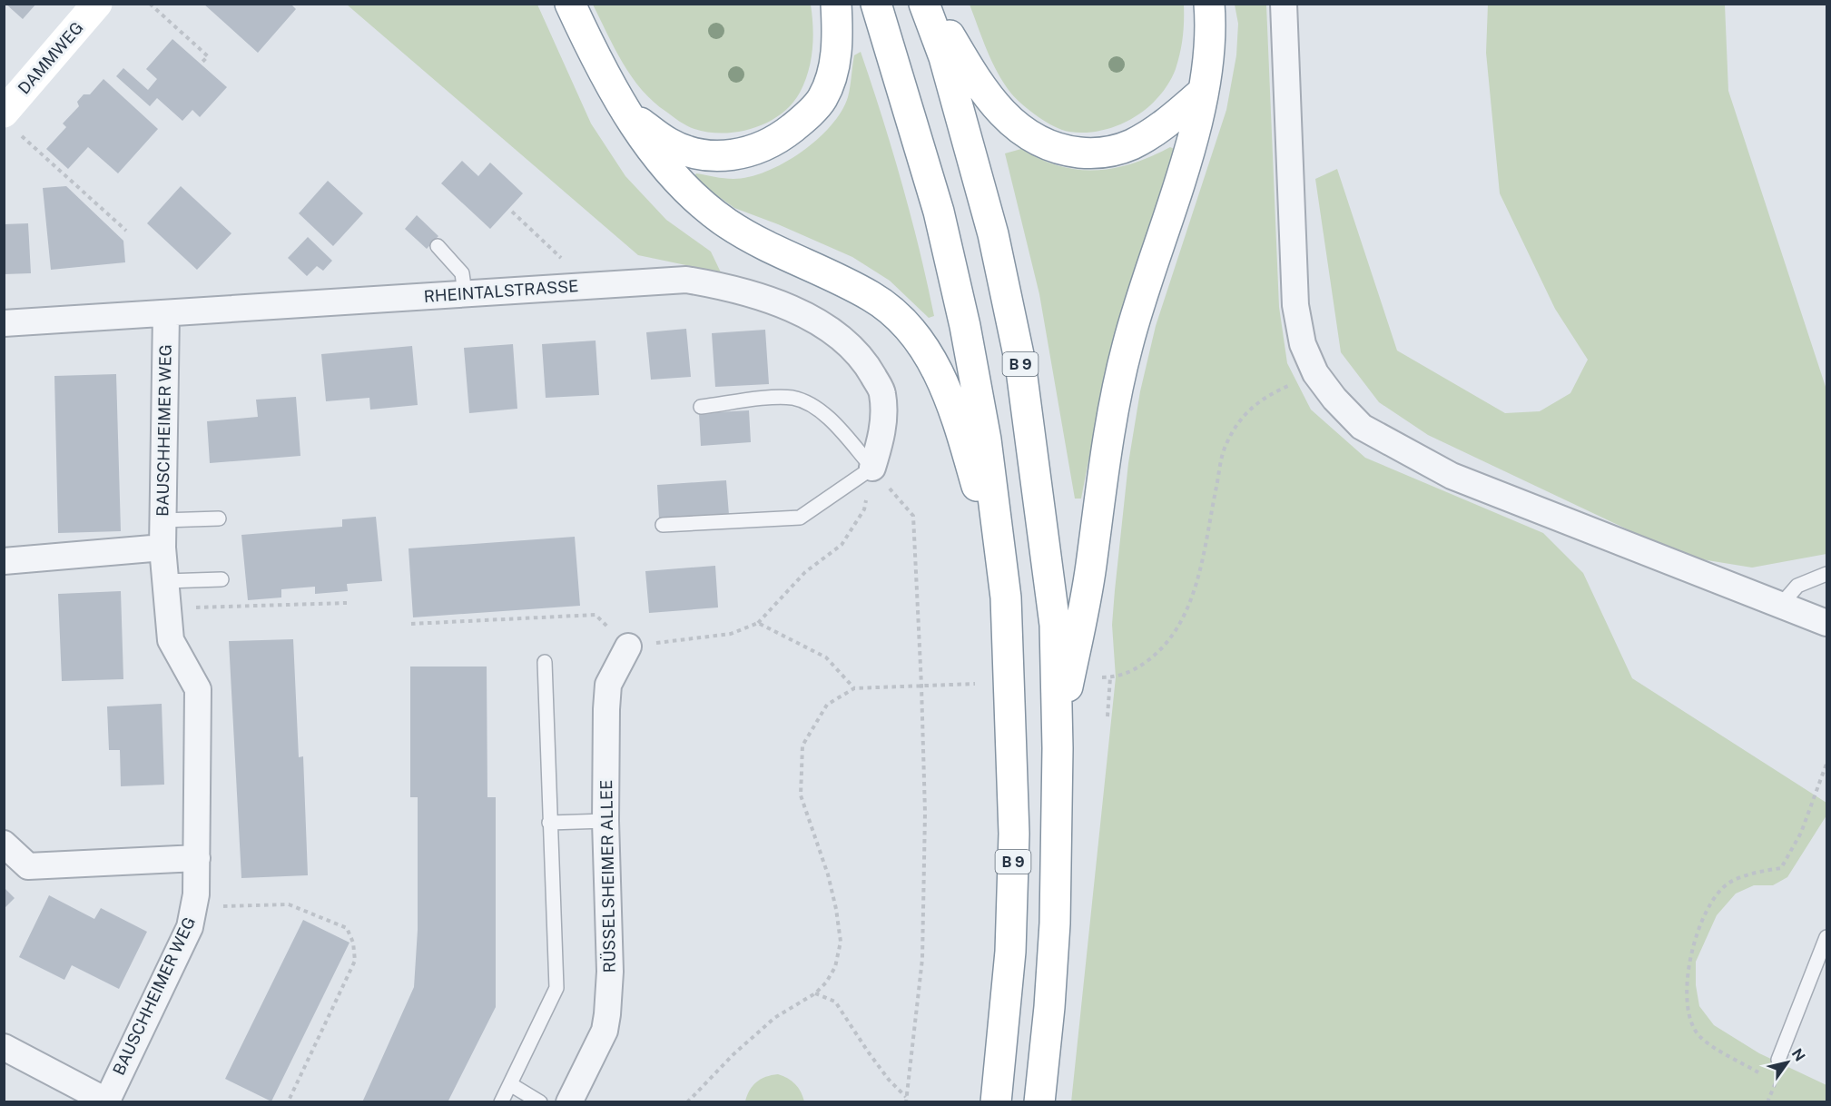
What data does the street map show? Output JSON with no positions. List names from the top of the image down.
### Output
{
  "streets": {
    "main road": ["DAMMWEG", "B 9"],
    "street": ["RHEINTALSTRASSE", "BAUSCHHEIMER WEG", "RÜSSELSHEIMER ALLEE"]
  },
  "crossings": [
    ["RHEINTALSTRASSE", "BAUSCHHEIMER WEG"]
  ],
  "north": "top right"
}
